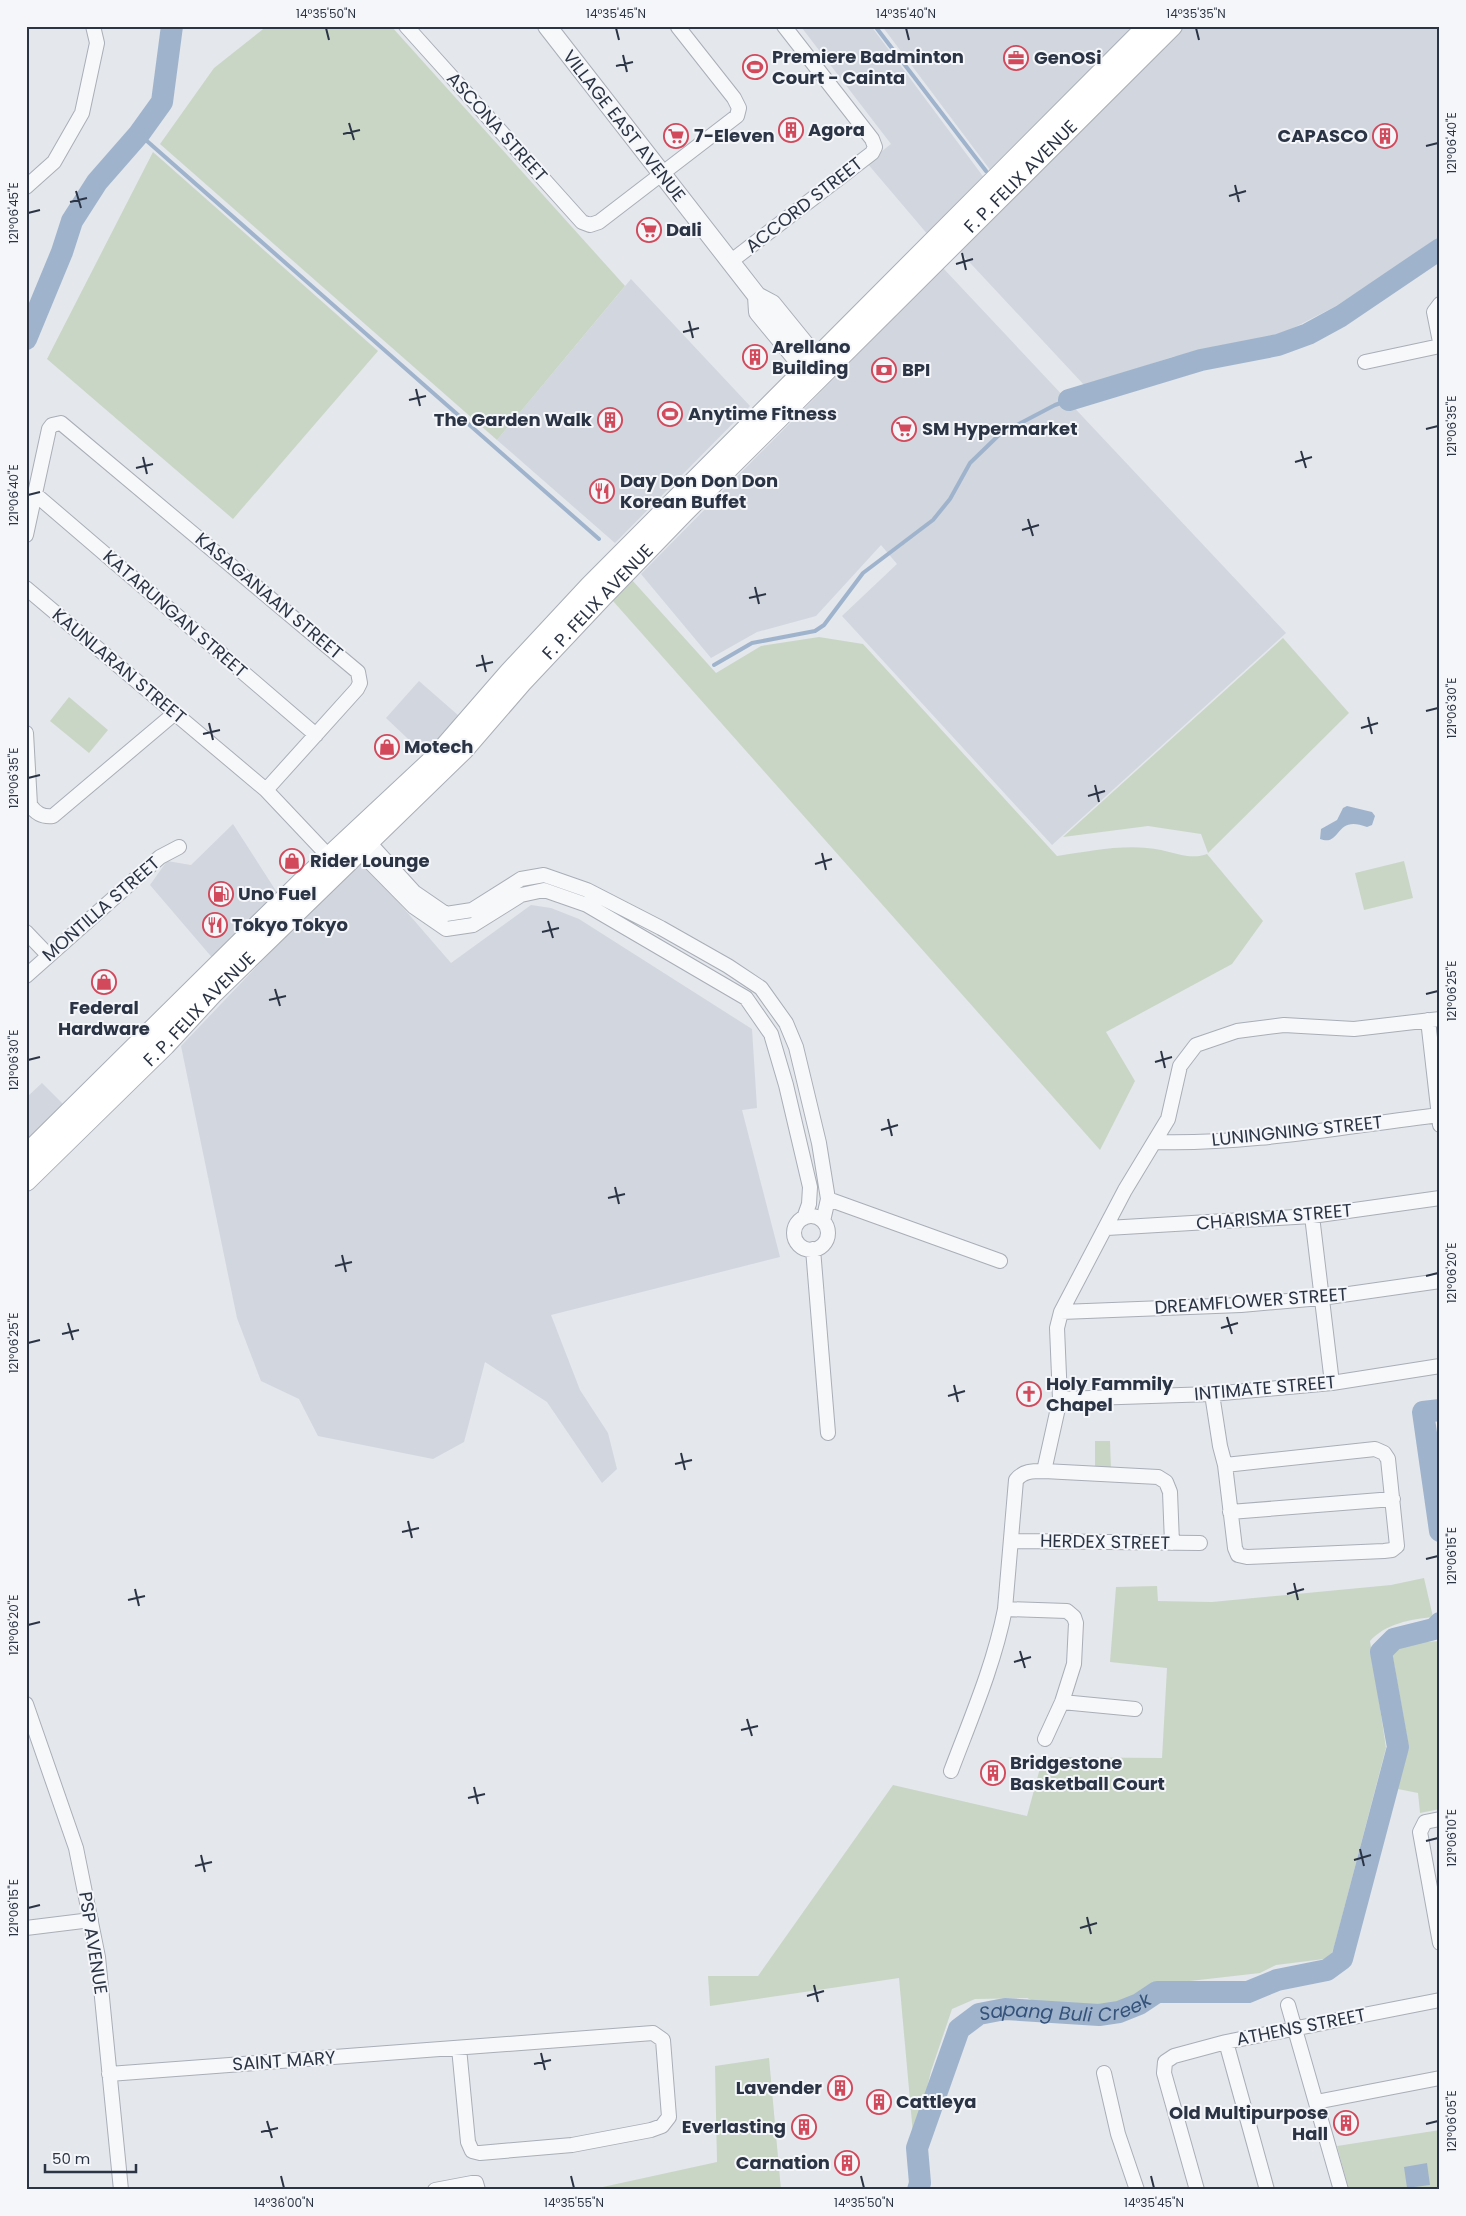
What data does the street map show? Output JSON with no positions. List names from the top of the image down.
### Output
{
  "streets": {
    "main road": ["F. P. FELIX AVENUE"],
    "street": [
      "VILLAGE EAST AVENUE",
      "ASCONA STREET",
      "ACCORD STREET",
      "KASAGANAAN STREET",
      "KATARUNGAN STREET",
      "KAUNLARAN STREET",
      "MONTILLA STREET",
      "LUNINGNING STREET",
      "CHARISMA STREET",
      "DREAMFLOWER STREET",
      "INTIMATE STREET",
      "HERDEX STREET",
      "PSP AVENUE",
      "ATHENS STREET",
      "SAINT MARY"
    ]
  },
  "crossings": [
    ["VILLAGE EAST AVENUE", "ASCONA STREET"],
    ["VILLAGE EAST AVENUE", "F. P. FELIX AVENUE"],
    ["VILLAGE EAST AVENUE", "ACCORD STREET"],
    ["F. P. FELIX AVENUE", "KAUNLARAN STREET"],
    ["KASAGANAAN STREET", "KATARUNGAN STREET"],
    ["KASAGANAAN STREET", "KAUNLARAN STREET"],
    ["PSP AVENUE", "SAINT MARY"]
  ],
  "water": ["Sapang Buli Creek"],
  "places": {
    "office": ["GenOSi"],
    "sports": ["Premiere Badminton Court - Cainta", "Anytime Fitness"],
    "building": [
      "Agora",
      "CAPASCO",
      "Arellano Building",
      "The Garden Walk",
      "Bridgestone Basketball Court",
      "Lavender",
      "Cattleya",
      "Old Multipurpose Hall",
      "Everlasting",
      "Carnation"
    ],
    "supermarket": ["7-Eleven", "Dali", "SM Hypermarket"],
    "bank": ["BPI"],
    "restaurant": ["Day Don Don Don Korean Buffet", "Tokyo Tokyo"],
    "shop": ["Motech", "Rider Lounge", "Federal Hardware"],
    "fuel station": ["Uno Fuel"],
    "church": ["Holy Fammily Chapel"]
  },
  "scale_bar": "50 m",
  "coordinates": [
    "14°35'50\"N",
    "14°35'45\"N",
    "14°35'40\"N",
    "14°35'35\"N",
    "121°06'40\"E",
    "121°06'45\"E",
    "121°06'35\"E",
    "121°06'30\"E",
    "121°06'25\"E",
    "121°06'20\"E",
    "121°06'15\"E",
    "121°06'10\"E",
    "121°06'05\"E",
    "14°36'00\"N",
    "14°35'55\"N"
  ]
}
